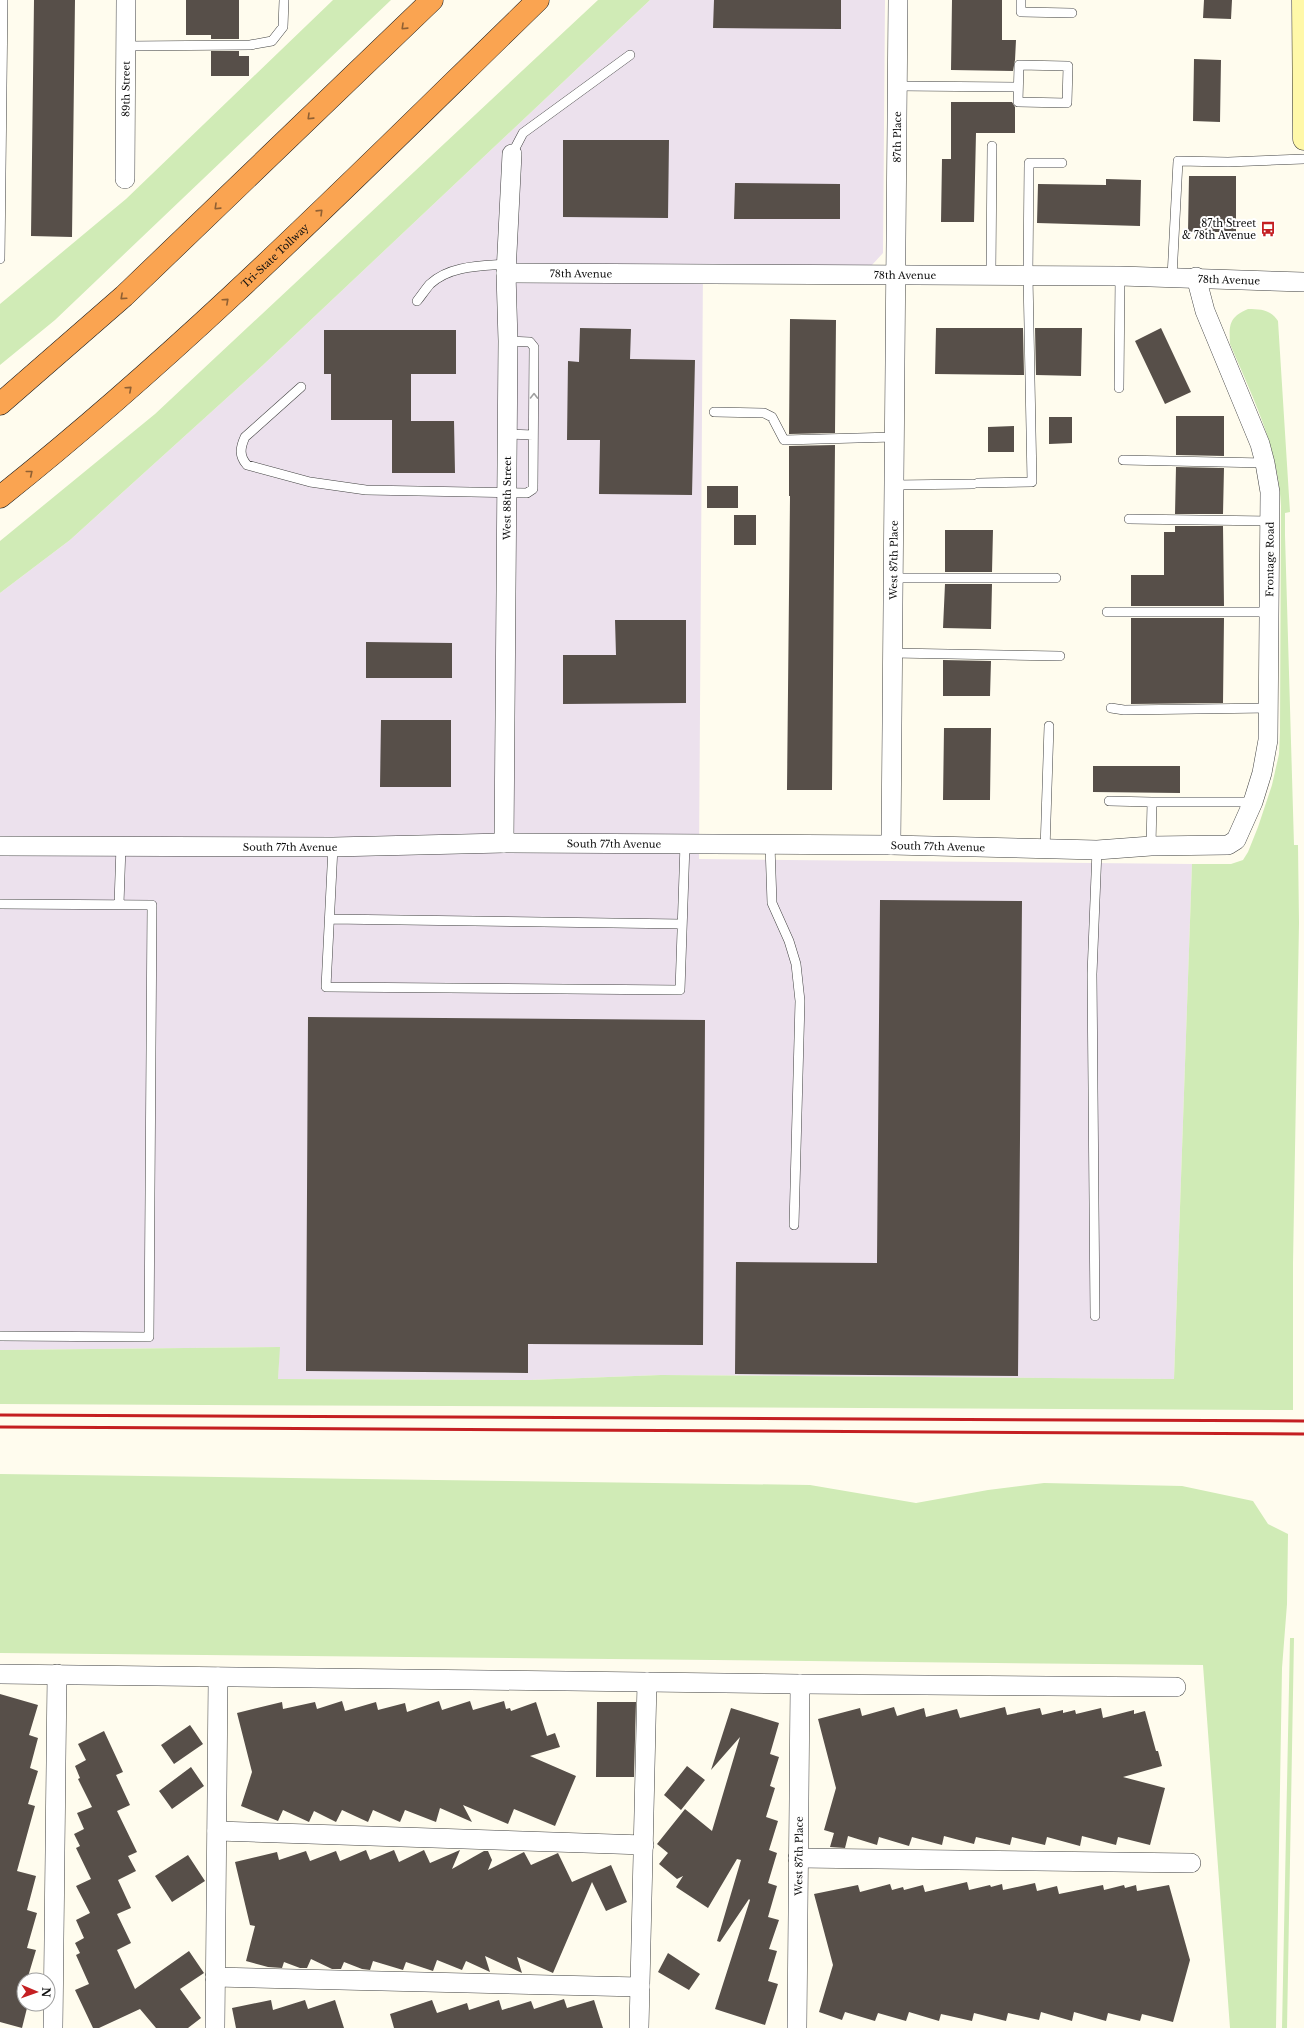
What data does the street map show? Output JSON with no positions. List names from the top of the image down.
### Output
{
  "streets": {
    "highway": ["Tri-State Tollway"],
    "street": [
      "89th Street",
      "87th Place",
      "78th Avenue",
      "West 88th Street",
      "West 87th Place",
      "Frontage Road",
      "South 77th Avenue"
    ]
  },
  "crossings": [
    ["87th Place", "78th Avenue"],
    ["87th Place", "West 87th Place"],
    ["78th Avenue", "West 88th Street"],
    ["78th Avenue", "West 87th Place"],
    ["78th Avenue", "Frontage Road"],
    ["West 88th Street", "South 77th Avenue"],
    ["West 87th Place", "South 77th Avenue"],
    ["Frontage Road", "South 77th Avenue"]
  ],
  "places": {
    "bus stop": ["87th Street & 78th Avenue"]
  },
  "north": "right"
}
